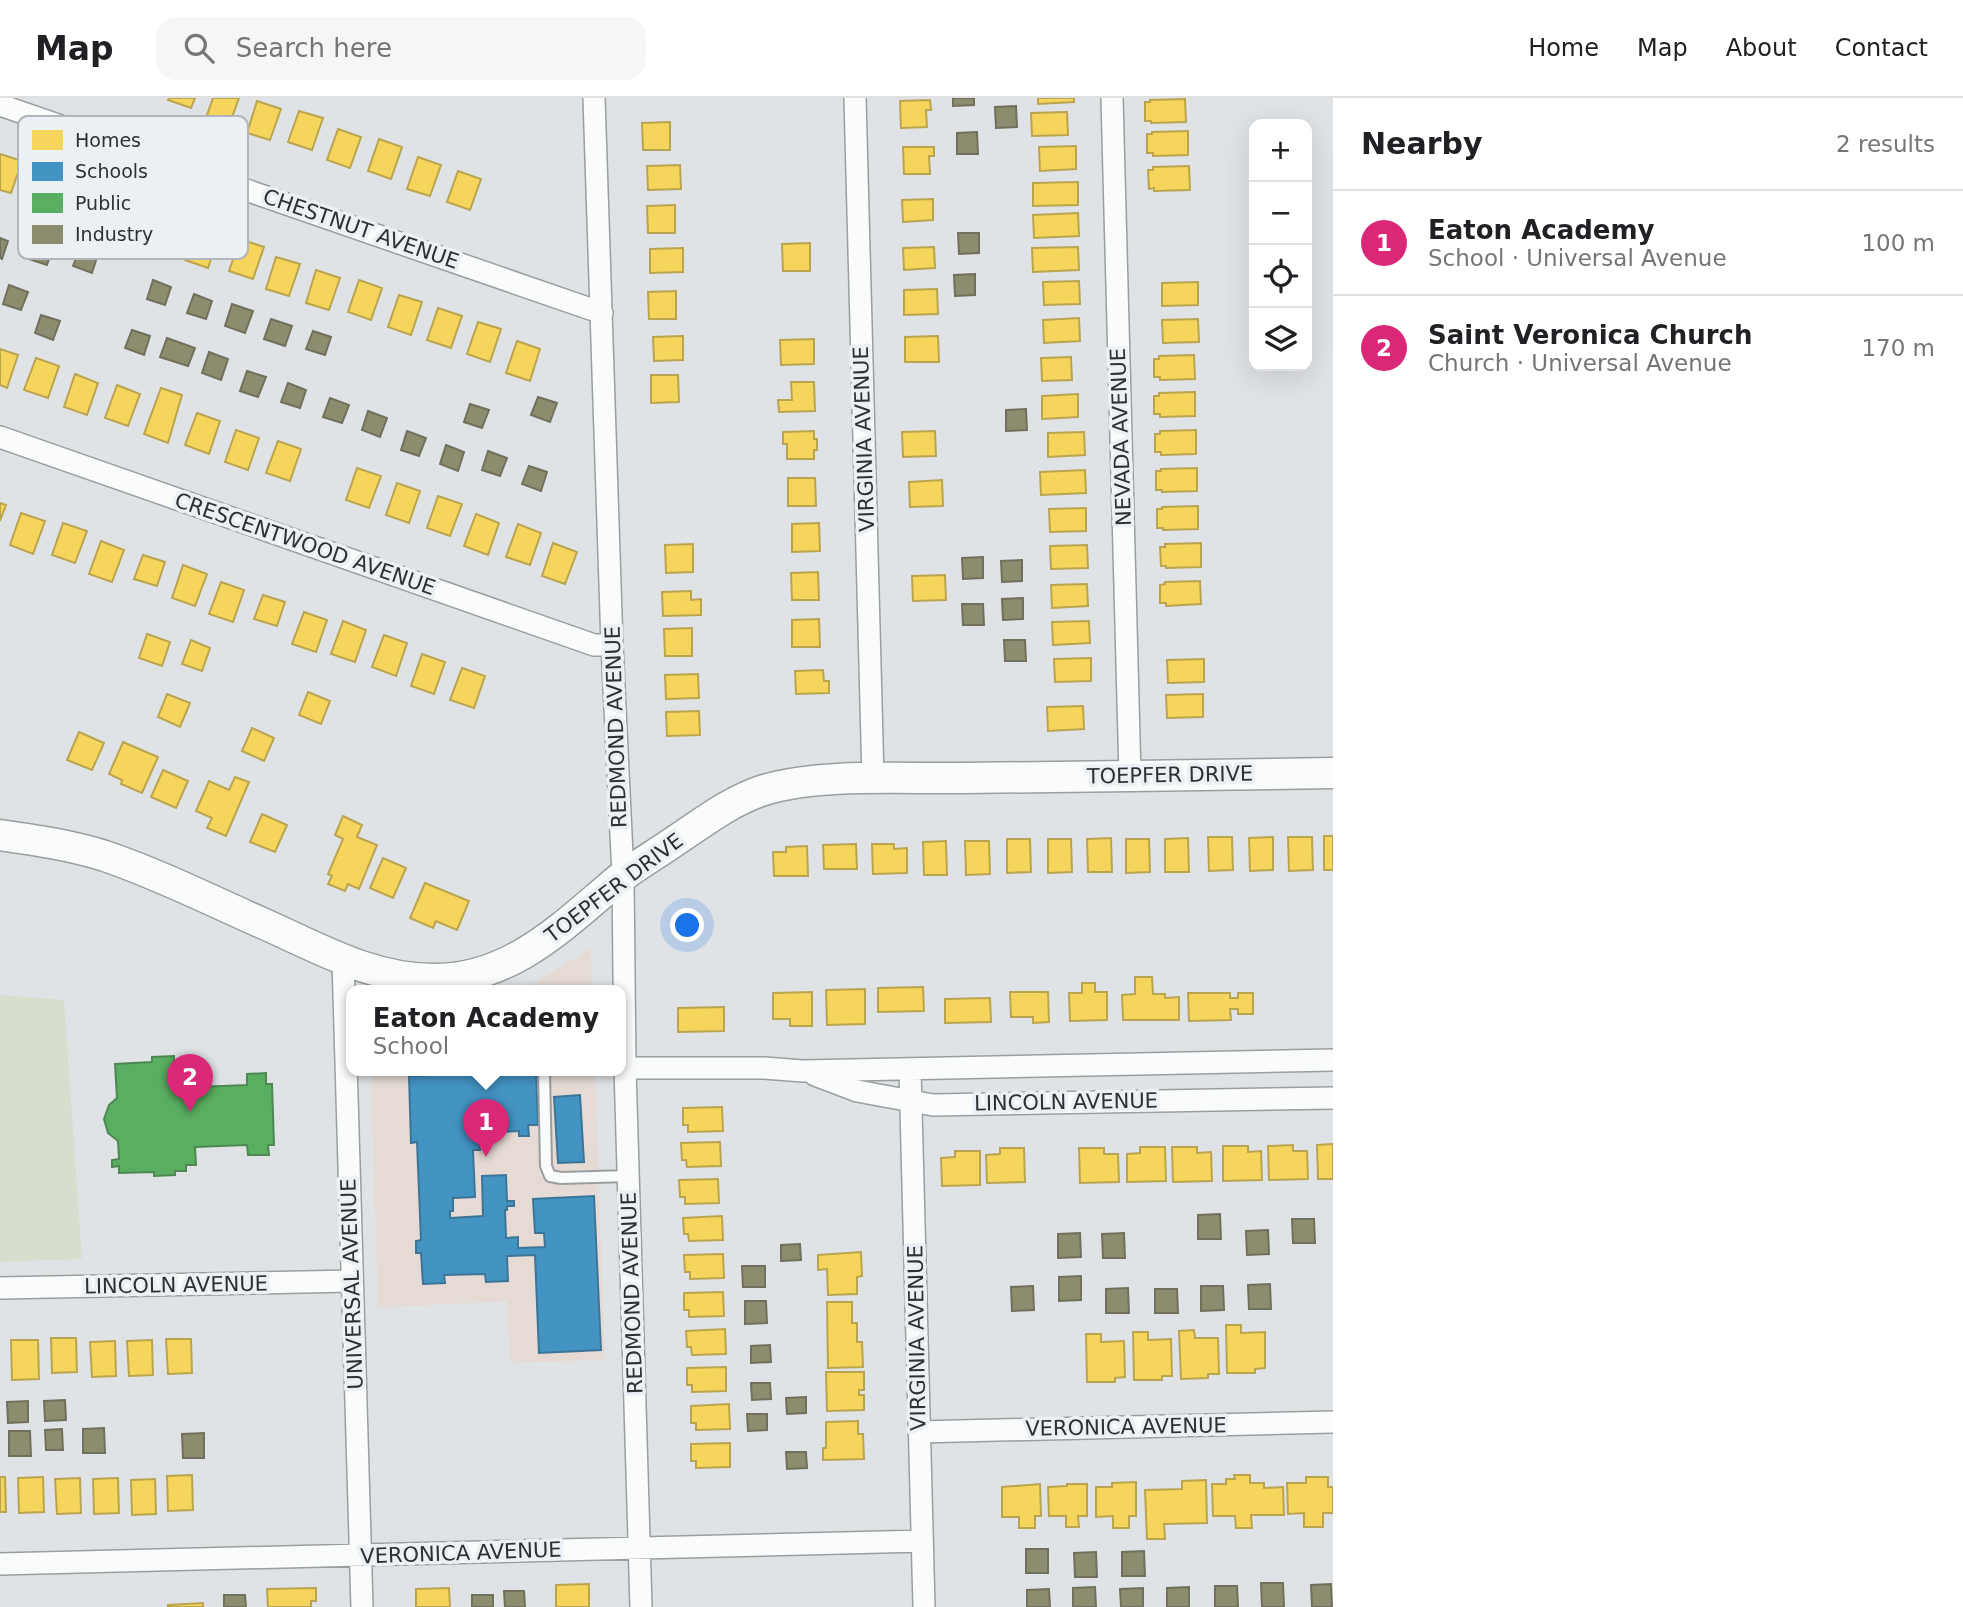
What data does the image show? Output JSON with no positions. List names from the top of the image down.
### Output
{
  "streets": {
    "street": [
      "CHESTNUT AVENUE",
      "NEVADA AVENUE",
      "VIRGINIA AVENUE",
      "CRESCENTWOOD AVENUE",
      "REDMOND AVENUE",
      "TOEPFER DRIVE",
      "LINCOLN AVENUE",
      "UNIVERSAL AVENUE",
      "VERONICA AVENUE"
    ]
  },
  "crossings": [
    ["CHESTNUT AVENUE", "REDMOND AVENUE"],
    ["NEVADA AVENUE", "TOEPFER DRIVE"],
    ["VIRGINIA AVENUE", "TOEPFER DRIVE"],
    ["VIRGINIA AVENUE", "LINCOLN AVENUE"],
    ["VIRGINIA AVENUE", "VERONICA AVENUE"],
    ["CRESCENTWOOD AVENUE", "REDMOND AVENUE"],
    ["REDMOND AVENUE", "TOEPFER DRIVE"],
    ["REDMOND AVENUE", "VERONICA AVENUE"],
    ["TOEPFER DRIVE", "UNIVERSAL AVENUE"],
    ["LINCOLN AVENUE", "UNIVERSAL AVENUE"],
    ["UNIVERSAL AVENUE", "VERONICA AVENUE"]
  ],
  "legend": [
    "Homes",
    "Schools",
    "Public",
    "Industry"
  ],
  "page": {
    "header": "Map",
    "search": "Search here",
    "nav": [
      "Home",
      "Map",
      "About",
      "Contact"
    ],
    "heading": ["Nearby", "2 results"],
    "map_buttons": ["+", "−"],
    "list": [
      {
        "mark": "1",
        "name": "Eaton Academy",
        "note": "School · Universal Avenue",
        "value": "100 m"
      },
      {
        "mark": "2",
        "name": "Saint Veronica Church",
        "note": "Church · Universal Avenue",
        "value": "170 m"
      }
    ],
    "popup": ["Eaton Academy", "School"],
    "pins": ["2", "1"]
  }
}
